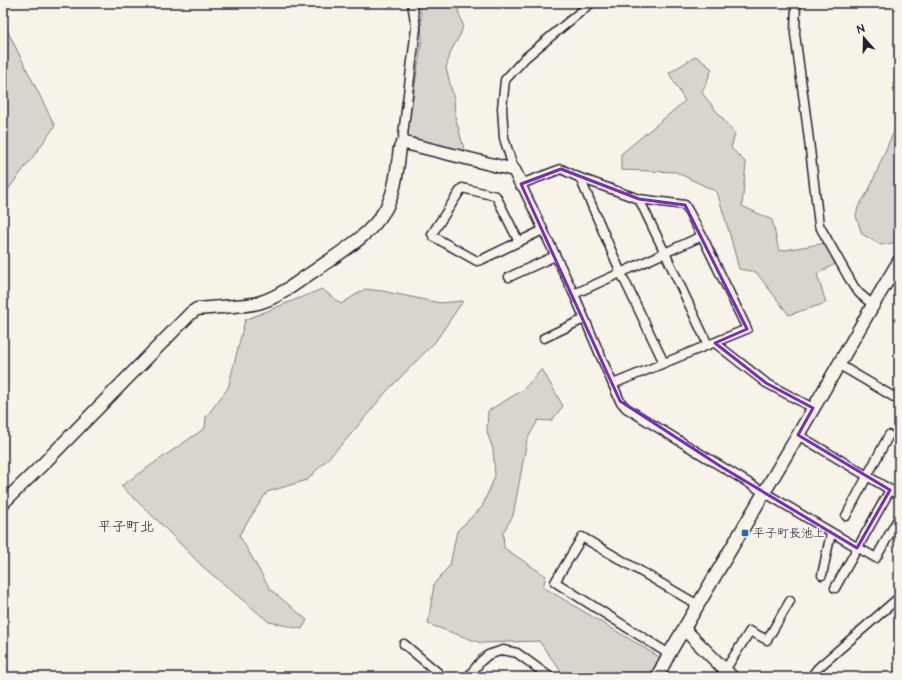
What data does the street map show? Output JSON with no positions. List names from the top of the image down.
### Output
{
  "districts": ["平子町北"],
  "places": {
    "transit": ["平子町長池上"]
  },
  "north": "top"
}
